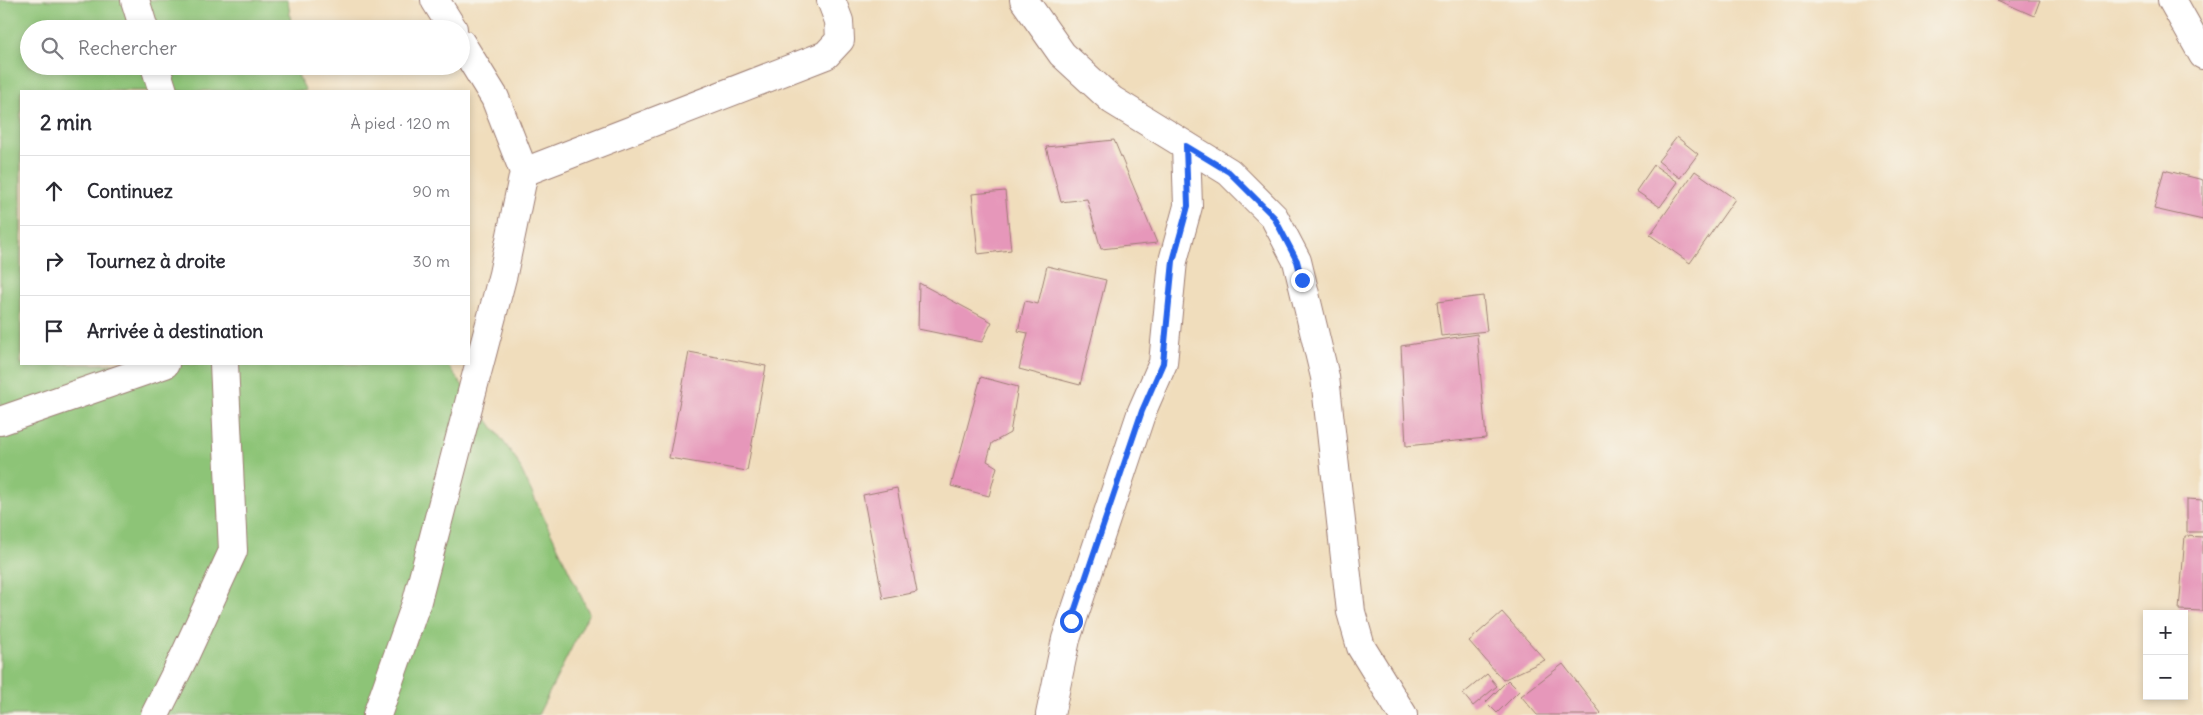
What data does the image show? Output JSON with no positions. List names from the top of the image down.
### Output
{
  "page": {
    "search": "Rechercher",
    "heading": ["2 min", "À pied · 120 m"],
    "list": [
      ["Continuez", "90 m"],
      ["Tournez à droite", "30 m"],
      "Arrivée à destination"
    ],
    "map_buttons": ["+", "−"]
  }
}
